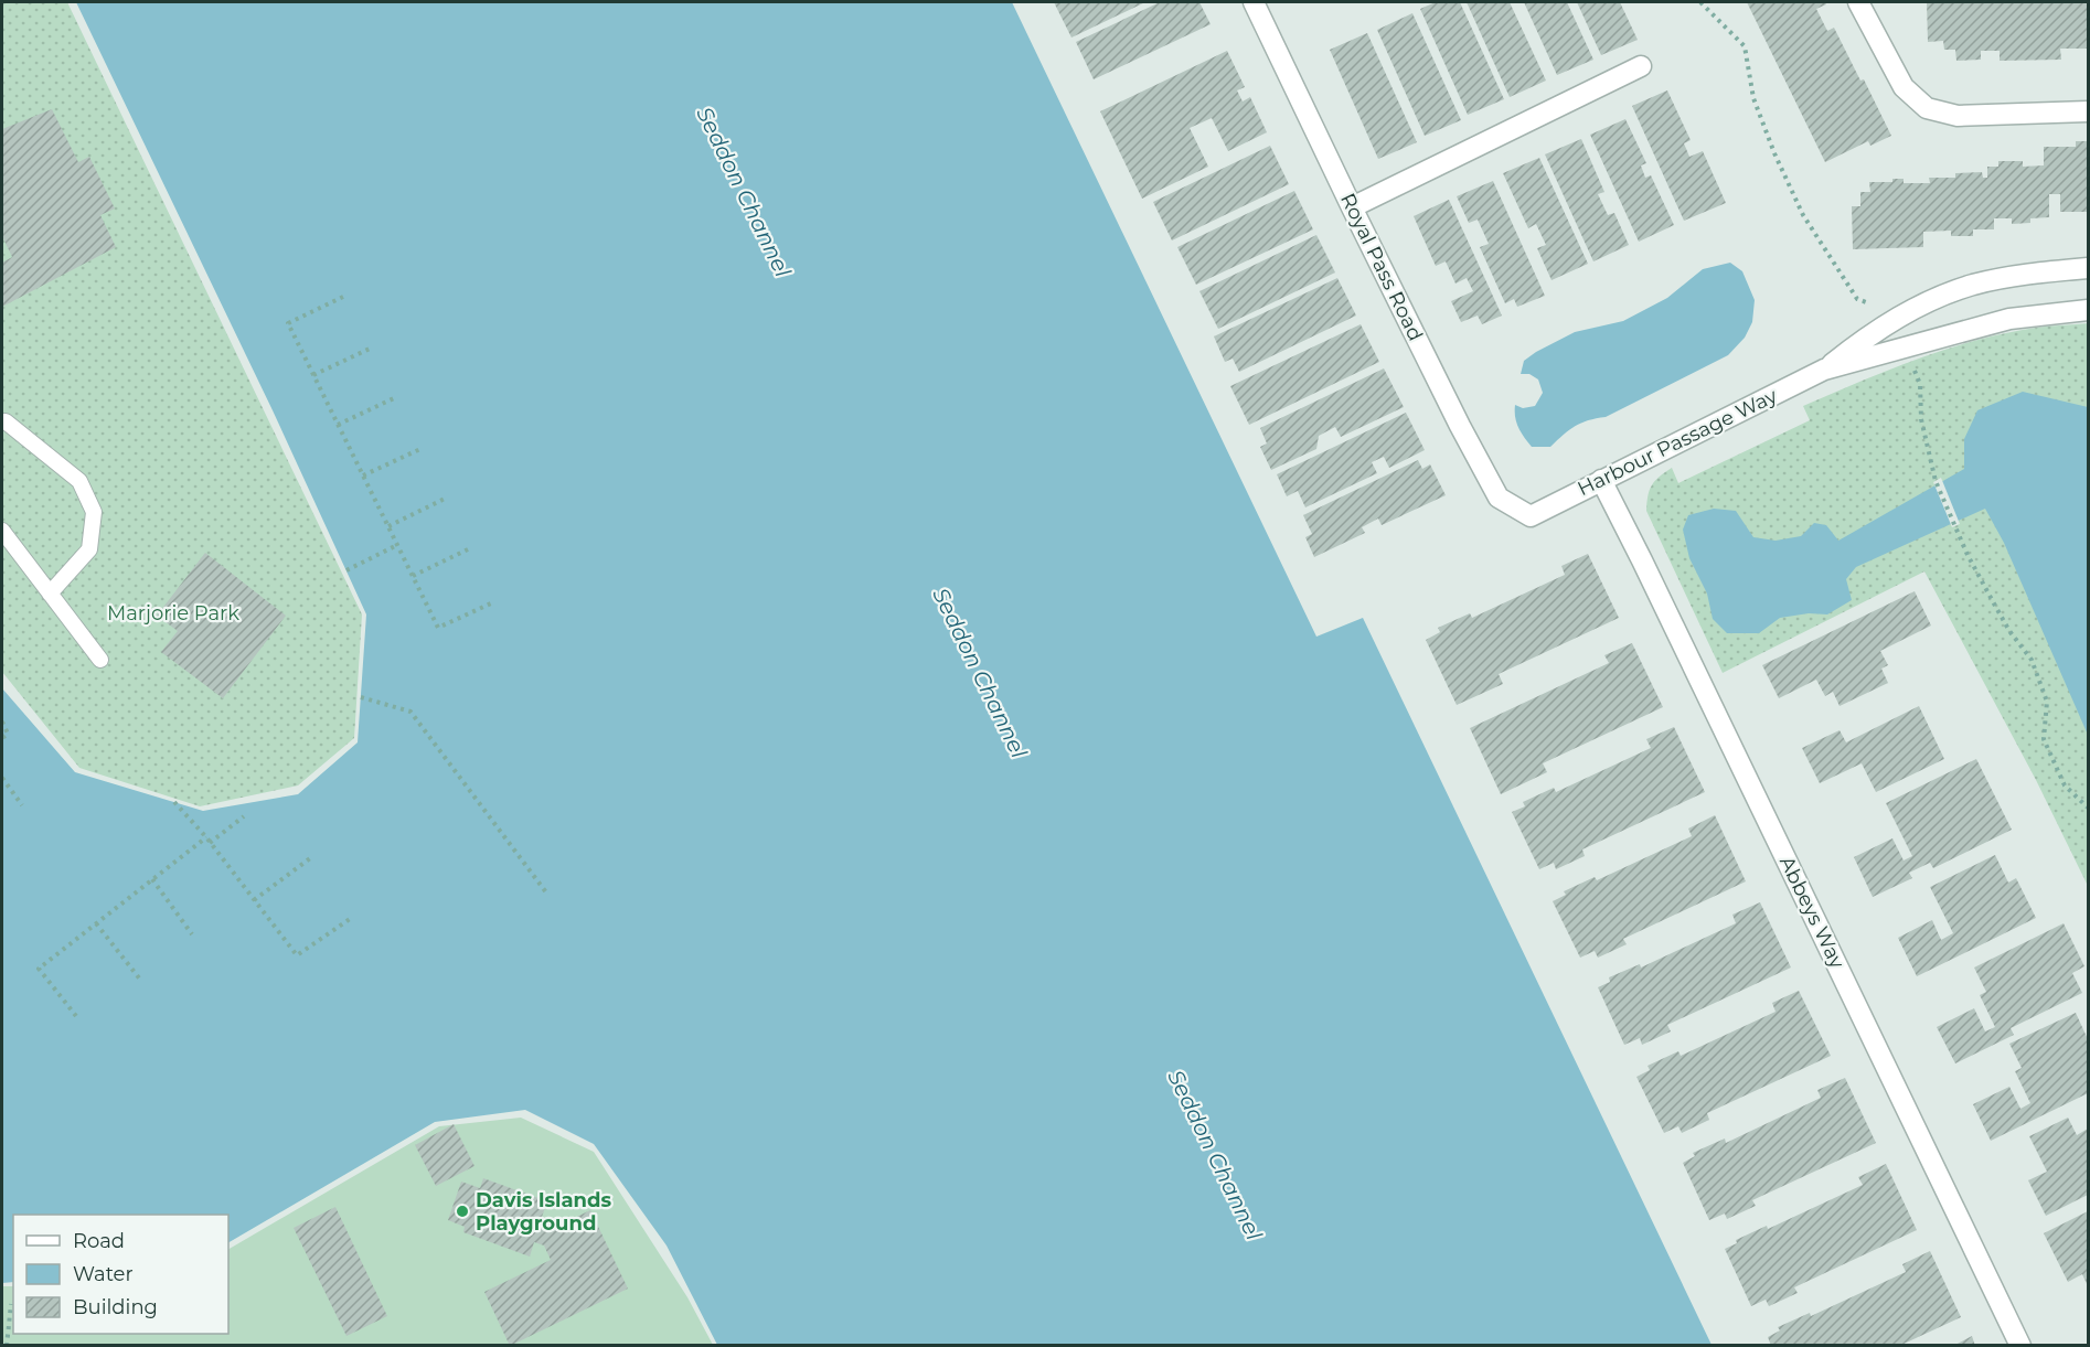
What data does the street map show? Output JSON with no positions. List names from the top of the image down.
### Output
{
  "streets": {
    "street": ["Royal Pass Road", "Harbour Passage Way", "Abbeys Way"]
  },
  "crossings": [
    ["Royal Pass Road", "Harbour Passage Way"],
    ["Harbour Passage Way", "Abbeys Way"]
  ],
  "water": ["Seddon Channel"],
  "parks": ["Marjorie Park"],
  "places": ["Davis Islands Playground"],
  "legend": ["Road", "Water", "Building"]
}
